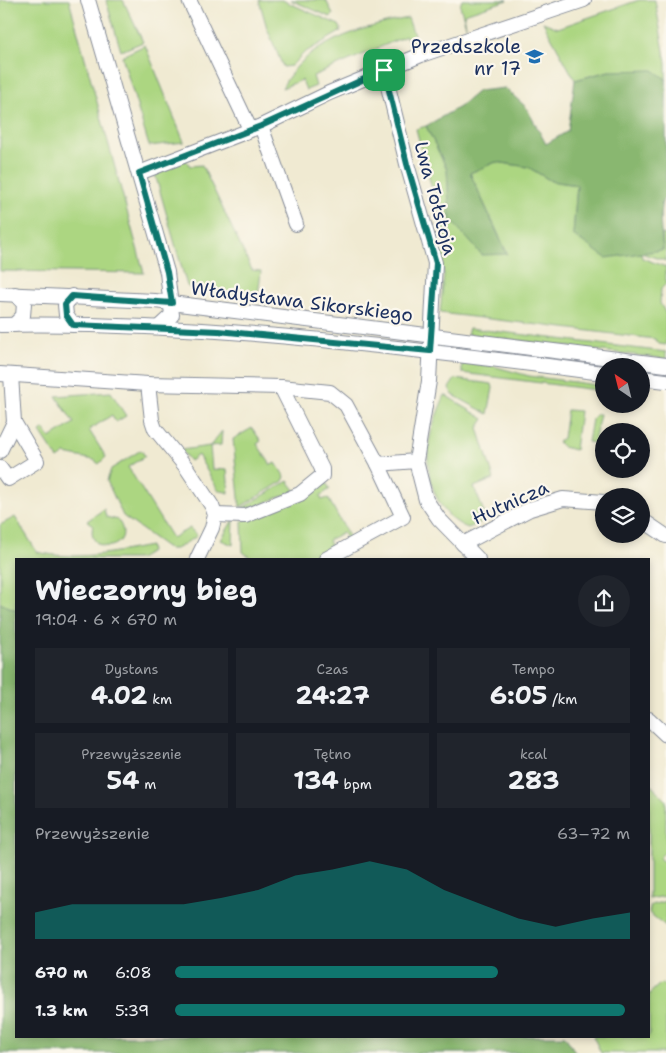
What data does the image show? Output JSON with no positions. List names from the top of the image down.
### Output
{
  "streets": {
    "street": ["Lwa Tołstoja", "Władysława Sikorskiego", "Hutnicza"]
  },
  "crossings": [
    ["Lwa Tołstoja", "Władysława Sikorskiego"]
  ],
  "places": {
    "school or university": ["Przedszkole nr 17"]
  },
  "north": "top left",
  "page": {
    "heading": ["Wieczorny bieg", "19:04 · 6 × 670 m"],
    "stats": [
      ["Dystans", "4.02 km"],
      ["Czas", "24:27"],
      ["Tempo", "6:05 /km"],
      ["Przewyższenie", "54 m"],
      ["Tętno", "134 bpm"],
      ["kcal", "283"]
    ],
    "chart": ["Przewyższenie", "63–72 m"],
    "list": [
      {
        "name": "670 m",
        "note": "6:08"
      },
      {
        "name": "1.3 km",
        "note": "5:39"
      }
    ]
  }
}
